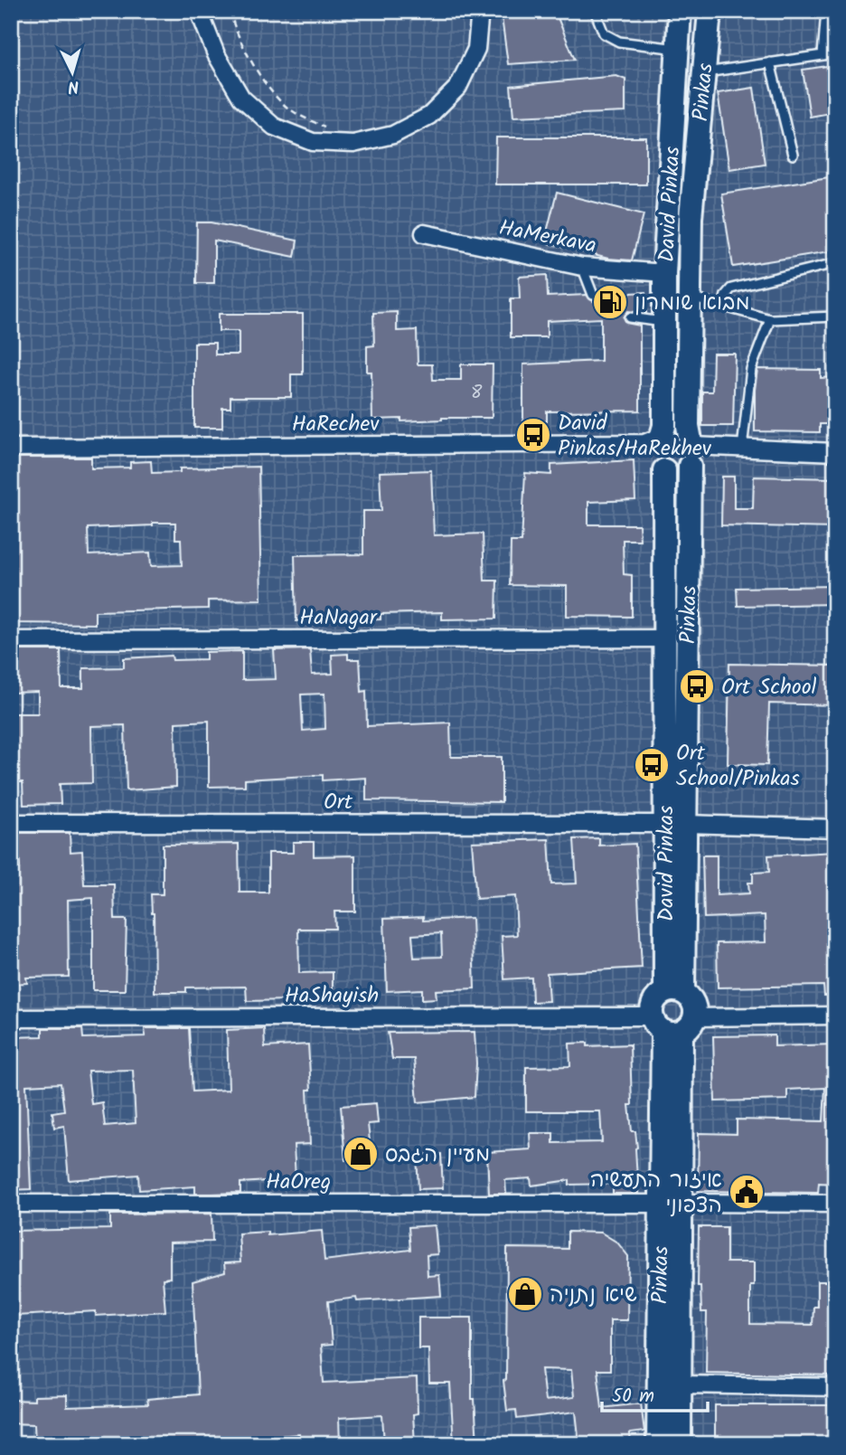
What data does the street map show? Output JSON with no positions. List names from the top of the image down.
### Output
{
  "streets": {
    "street": [
      "Pinkas",
      "David Pinkas",
      "HaMerkava",
      "HaRechev",
      "HaNagar",
      "Ort",
      "HaShayish",
      "HaOreg"
    ]
  },
  "crossings": [
    ["Pinkas", "David Pinkas"],
    ["Pinkas", "HaRechev"],
    ["Pinkas", "Ort"],
    ["Pinkas", "HaShayish"],
    ["Pinkas", "HaOreg"],
    ["David Pinkas", "HaMerkava"],
    ["David Pinkas", "HaRechev"],
    ["David Pinkas", "HaNagar"],
    ["David Pinkas", "Ort"]
  ],
  "places": {
    "fuel station": ["מבוא שומרון"],
    "bus stop": ["David Pinkas/HaRekhev", "Ort School", "Ort School/Pinkas"],
    "shop": ["מעיין הגבס", "שיא נתניה"],
    "public building": ["איזור התעשיה הצפוני"]
  },
  "house_numbers": ["8"],
  "scale_bar": "50 m",
  "north": "bottom"
}
